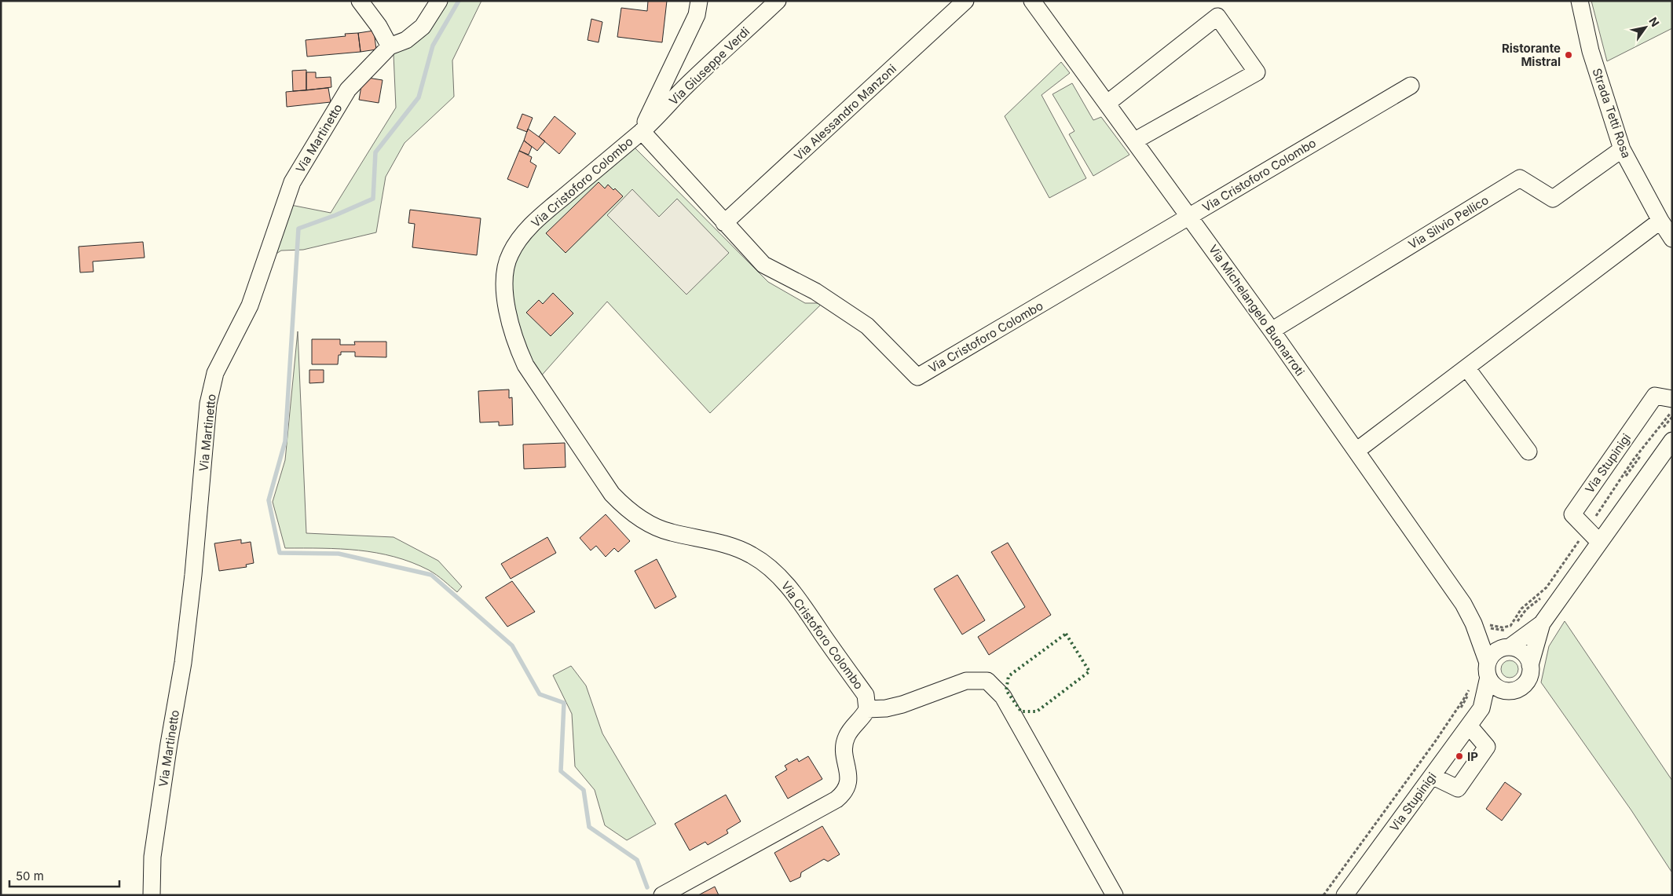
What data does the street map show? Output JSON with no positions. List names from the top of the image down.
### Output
{
  "streets": {
    "street": [
      "Via Giuseppe Verdi",
      "Via Alessandro Manzoni",
      "Strada Tetti Rosa",
      "Via Martinetto",
      "Via Cristoforo Colombo",
      "Via Silvio Pellico",
      "Via Michelangelo Buonarroti",
      "Via Stupinigi"
    ]
  },
  "crossings": [
    ["Via Giuseppe Verdi", "Via Cristoforo Colombo"],
    ["Via Alessandro Manzoni", "Via Cristoforo Colombo"],
    ["Strada Tetti Rosa", "Via Silvio Pellico"],
    ["Via Cristoforo Colombo", "Via Michelangelo Buonarroti"],
    ["Via Silvio Pellico", "Via Michelangelo Buonarroti"],
    ["Via Michelangelo Buonarroti", "Via Stupinigi"]
  ],
  "places": ["Ristorante Mistral", "IP"],
  "scale_bar": "50 m",
  "north": "top right"
}
